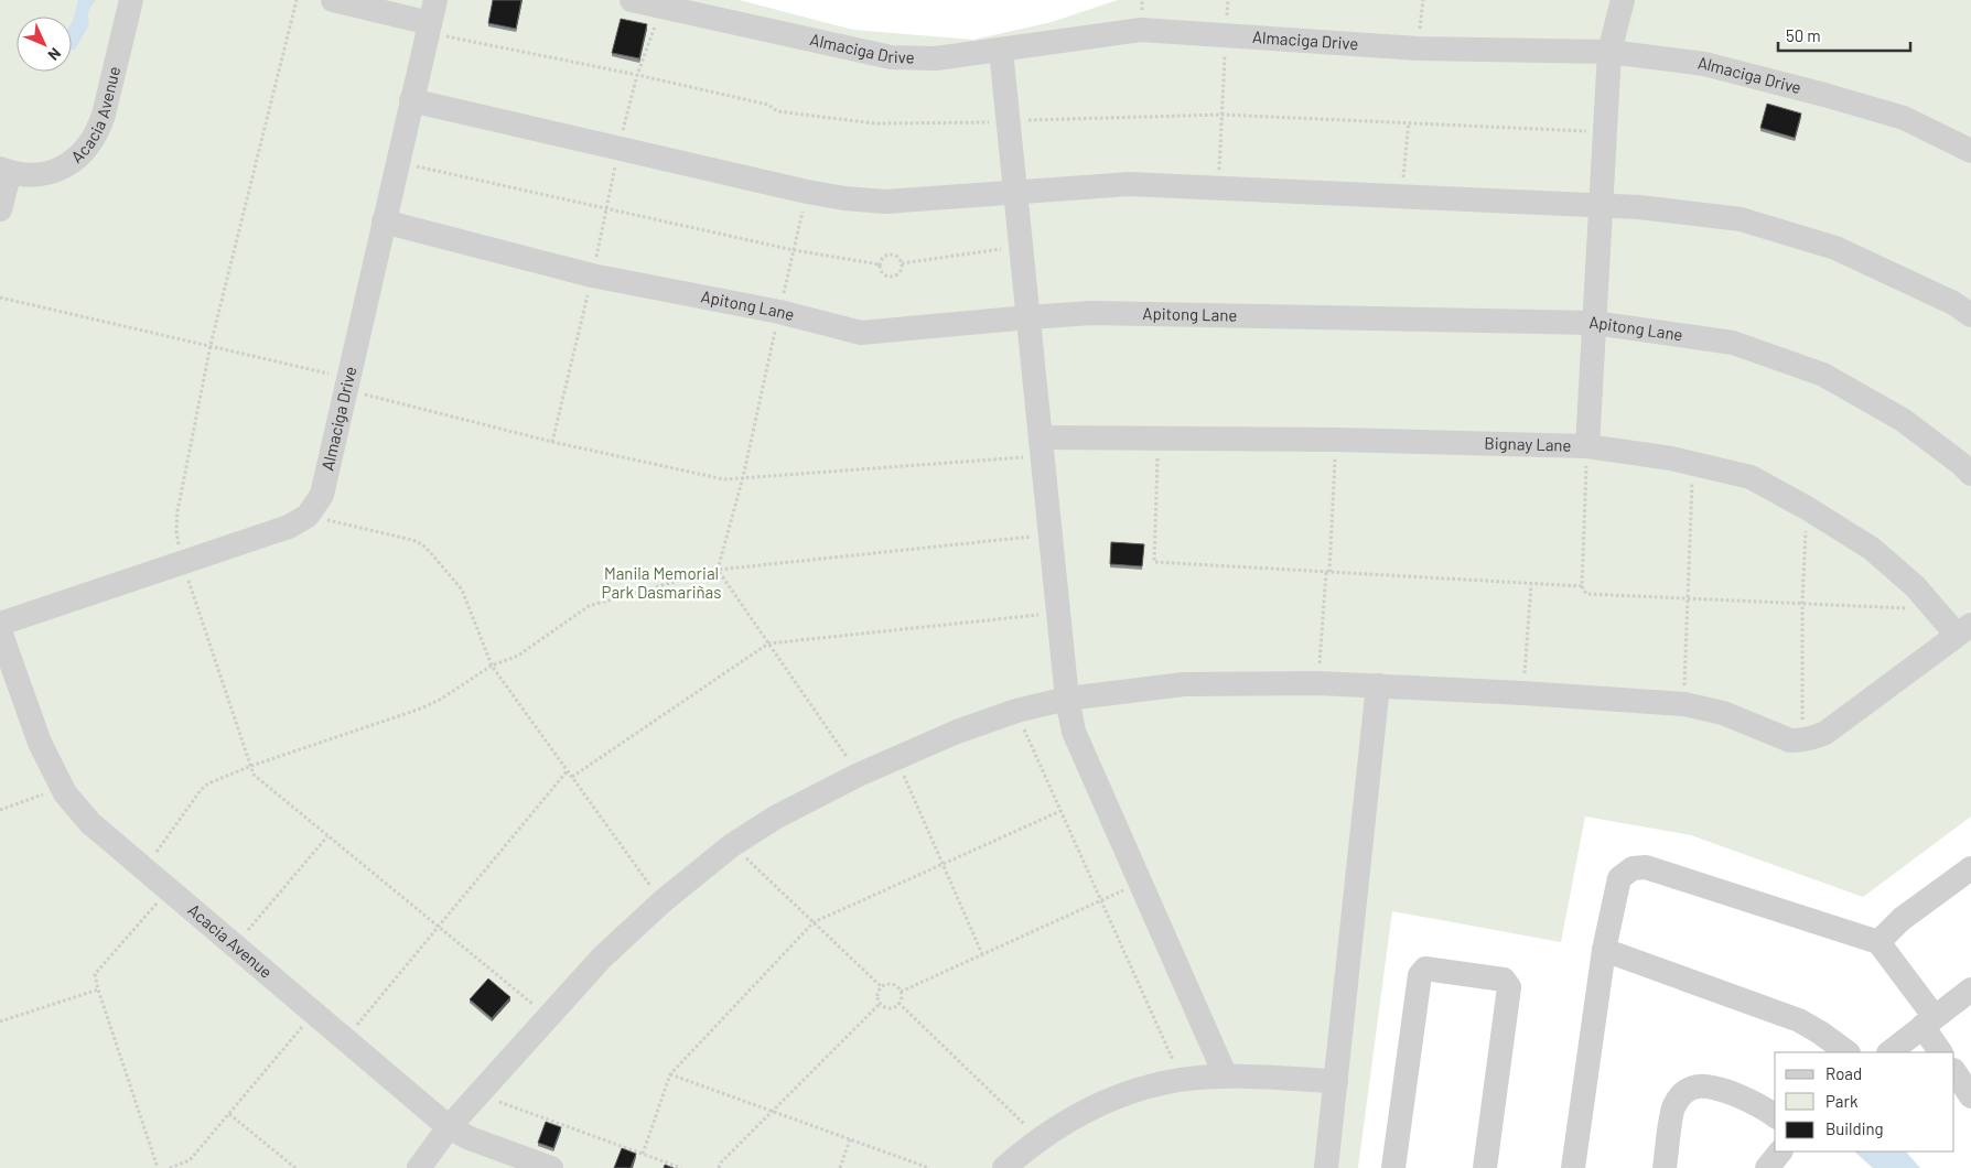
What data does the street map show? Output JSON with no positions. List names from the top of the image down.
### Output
{
  "streets": {
    "street": [
      "Almaciga Drive",
      "Acacia Avenue",
      "Apitong Lane",
      "Bignay Lane"
    ]
  },
  "crossings": [
    ["Almaciga Drive", "Apitong Lane"]
  ],
  "parks": ["Manila Memorial Park Dasmariñas"],
  "legend": ["Road", "Park", "Building"],
  "scale_bar": "50 m",
  "north": "bottom right"
}
